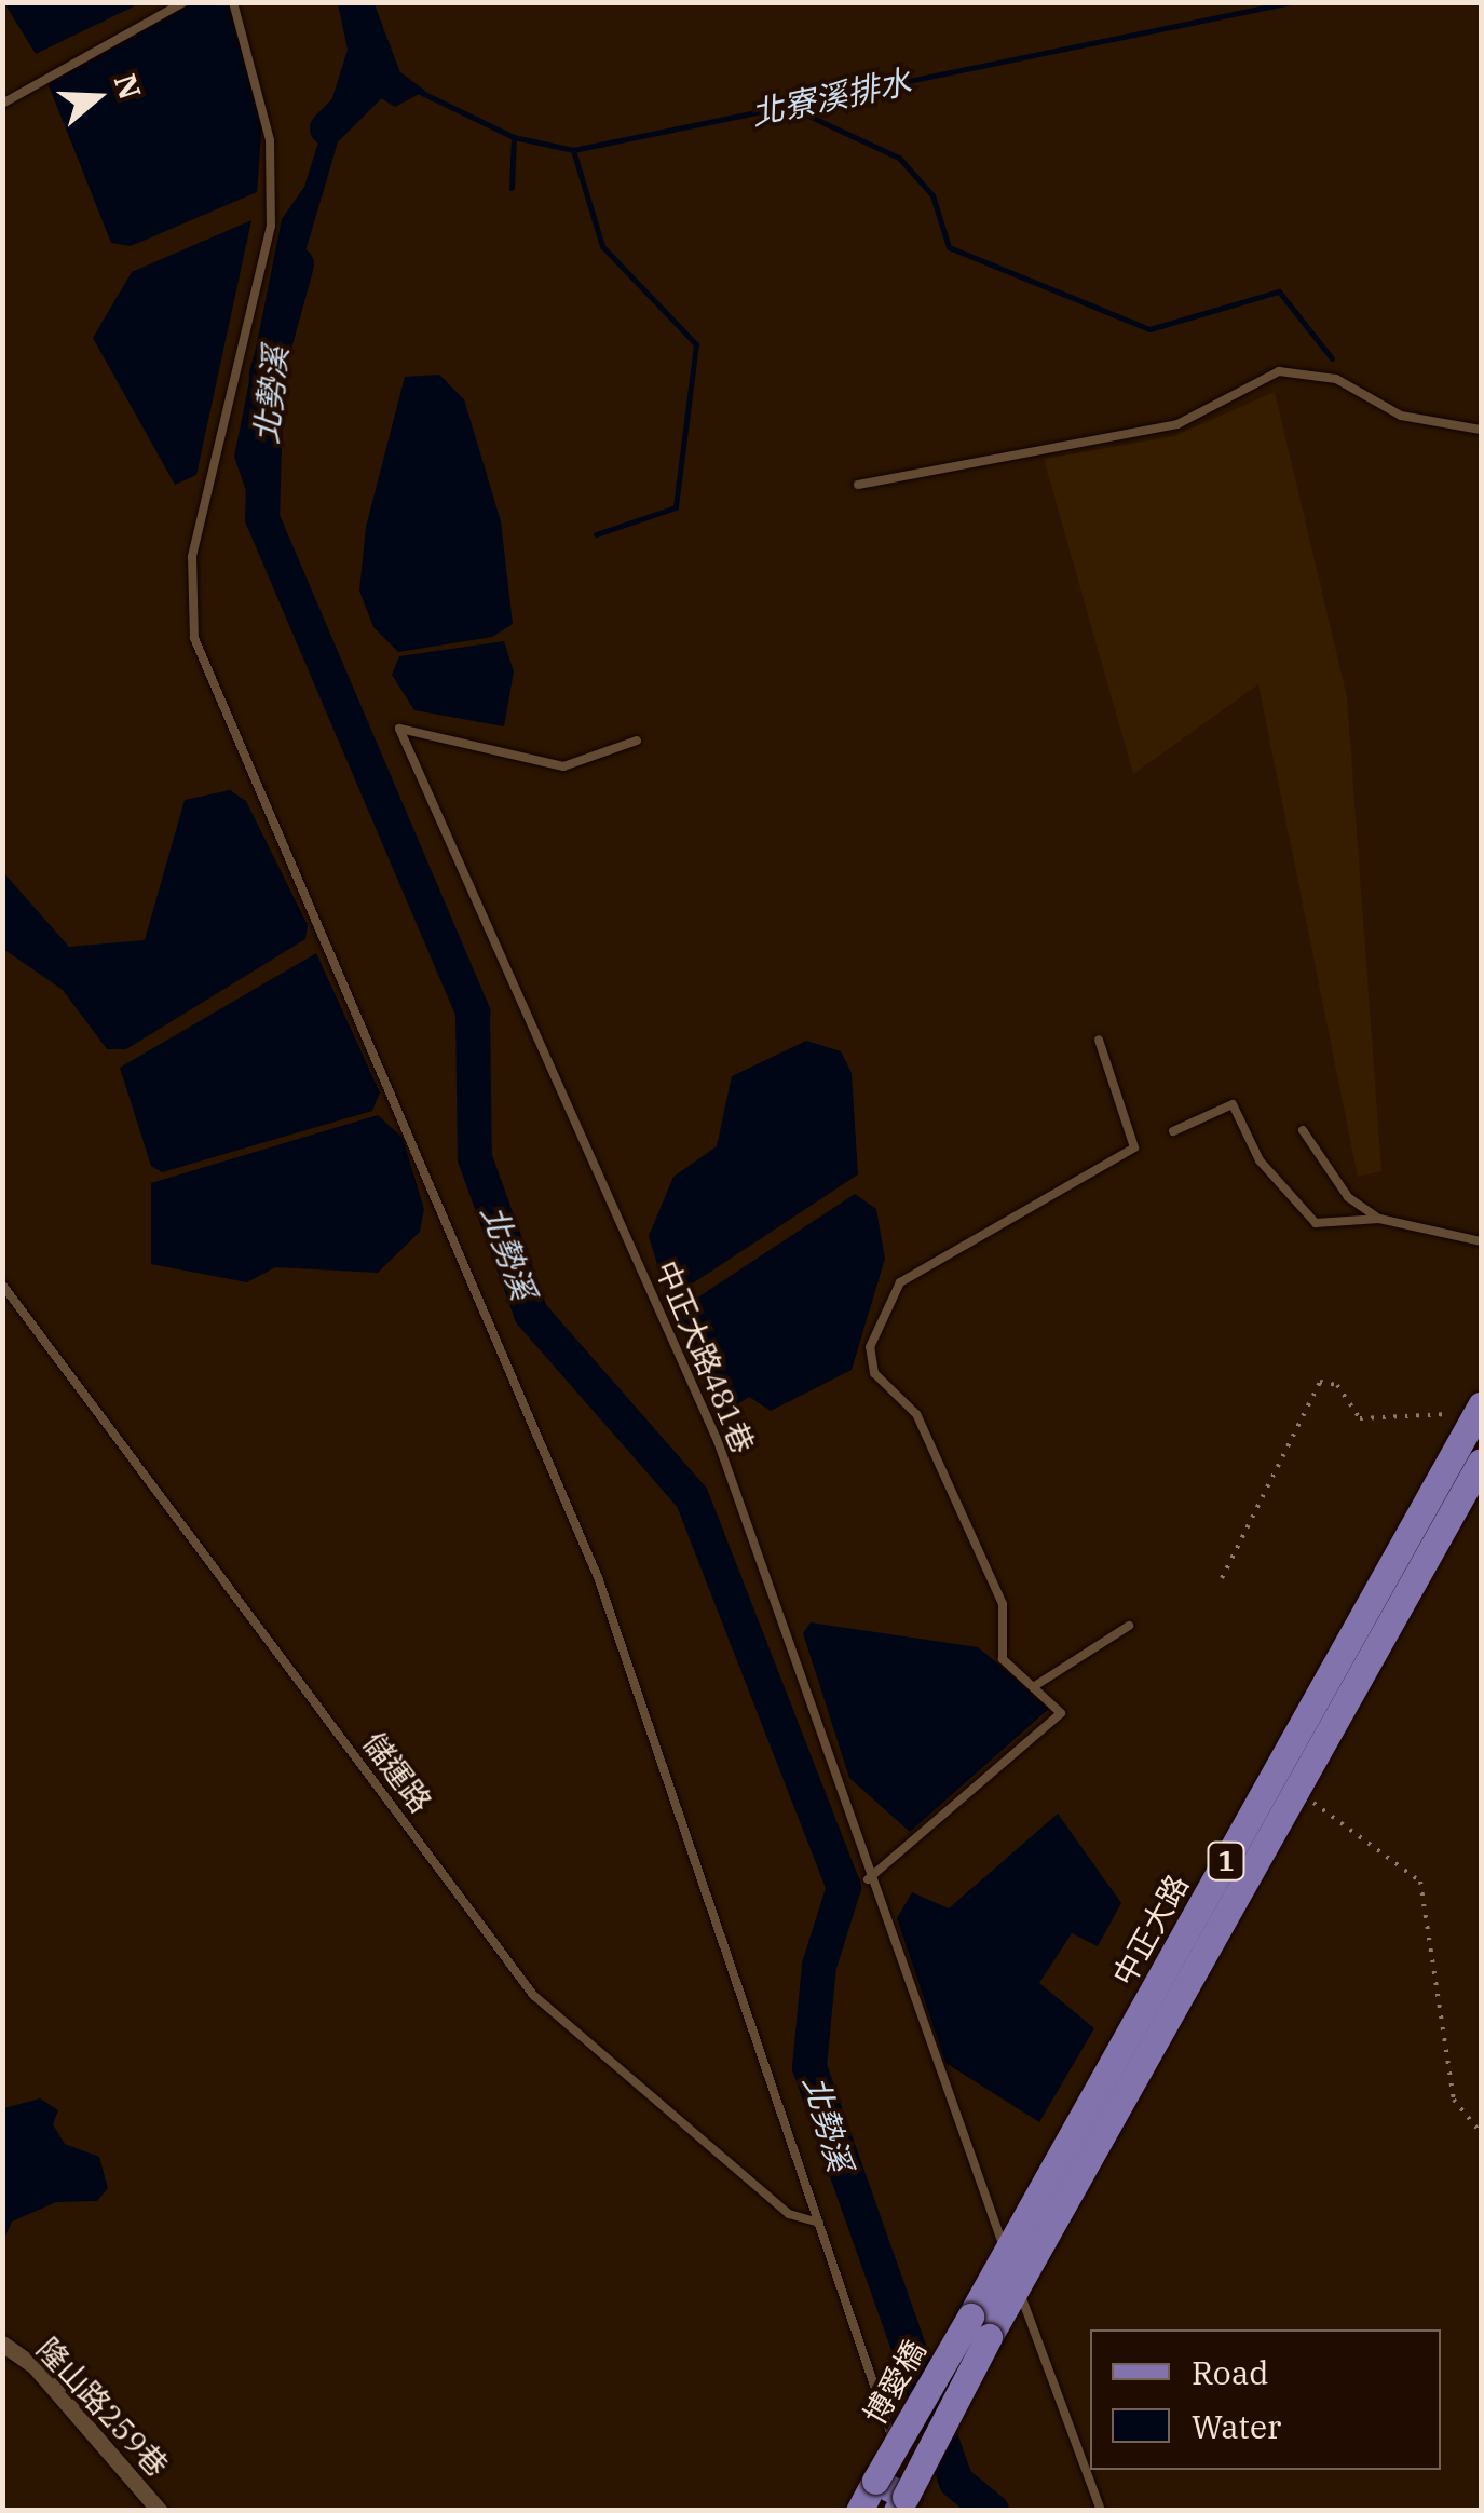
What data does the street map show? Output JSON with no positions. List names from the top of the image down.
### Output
{
  "streets": {
    "main road": ["1", "中正大路", "博愛橋"],
    "street": ["隆山路259巷"],
    "lane": ["中正大路481巷", "儲運路"]
  },
  "crossings": [
    ["中正大路481巷", "中正大路"],
    ["1", "博愛橋"],
    ["中正大路", "博愛橋"]
  ],
  "water": ["北寮溪排水", "北勢溪"],
  "legend": ["Road", "Water"],
  "north": "right"
}
